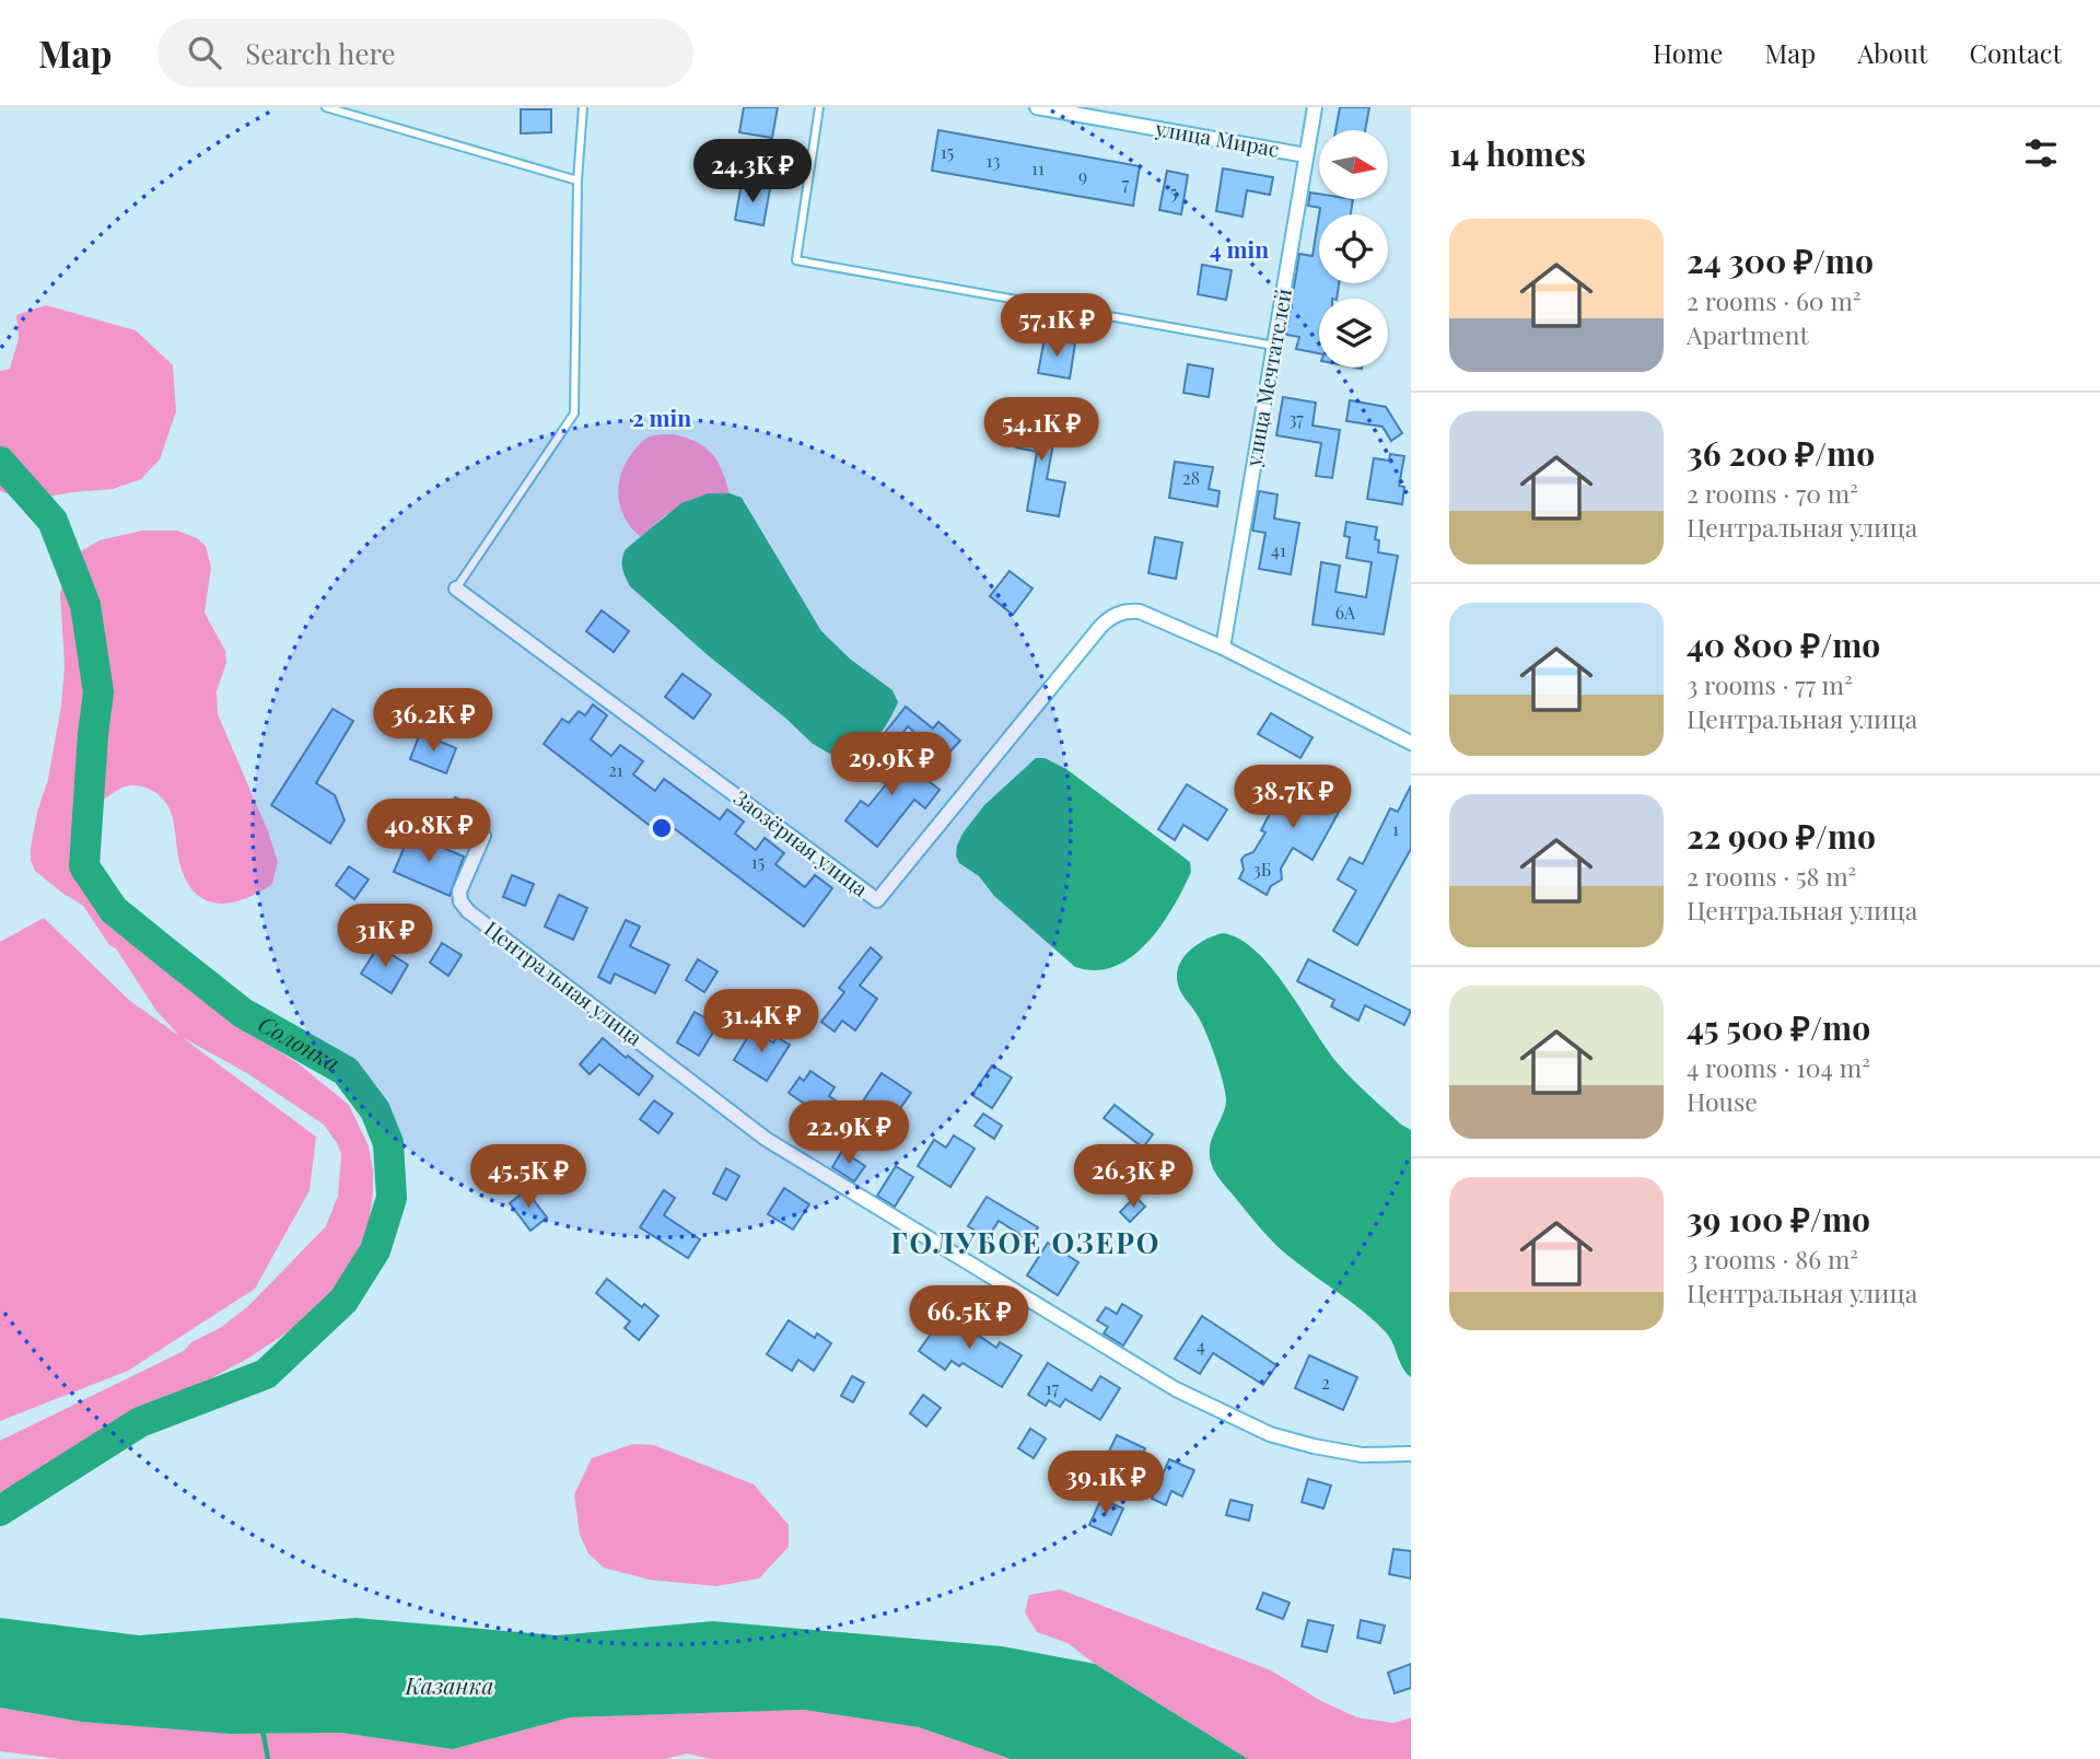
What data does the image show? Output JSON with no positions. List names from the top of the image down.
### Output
{
  "streets": {
    "street": [
      "улица Мирас",
      "улица Мечтателей",
      "Заозёрная улица",
      "Центральная улица"
    ]
  },
  "crossings": [
    ["улица Мирас", "улица Мечтателей"],
    ["улица Мечтателей", "Заозёрная улица"]
  ],
  "districts": ["ГОЛУБОЕ ОЗЕРО"],
  "water": ["Солонка", "Казанка"],
  "house_numbers": [
    "15",
    "13",
    "11",
    "9",
    "7",
    "5",
    "37",
    "28",
    "41",
    "6А",
    "21",
    "1",
    "15",
    "3Б",
    "4",
    "2",
    "17"
  ],
  "north": "right",
  "page": {
    "header": "Map",
    "search": "Search here",
    "nav": [
      "Home",
      "Map",
      "About",
      "Contact"
    ],
    "heading": "14 homes",
    "price": [
      "24.3K ₽",
      "57.1K ₽",
      "54.1K ₽",
      "36.2K ₽",
      "29.9K ₽",
      "38.7K ₽",
      "40.8K ₽",
      "31K ₽",
      "31.4K ₽",
      "22.9K ₽",
      "45.5K ₽",
      "26.3K ₽",
      "66.5K ₽",
      "39.1K ₽"
    ],
    "list": [
      {
        "name": "24 300 ₽/mo",
        "note": "2 rooms · 60 m² · Apartment"
      },
      {
        "name": "36 200 ₽/mo",
        "note": "2 rooms · 70 m² · Центральная улица"
      },
      {
        "name": "40 800 ₽/mo",
        "note": "3 rooms · 77 m² · Центральная улица"
      },
      {
        "name": "22 900 ₽/mo",
        "note": "2 rooms · 58 m² · Центральная улица"
      },
      {
        "name": "45 500 ₽/mo",
        "note": "4 rooms · 104 m² · House"
      },
      {
        "name": "39 100 ₽/mo",
        "note": "3 rooms · 86 m² · Центральная улица"
      }
    ]
  },
  "rings": ["4 min", "2 min"]
}
